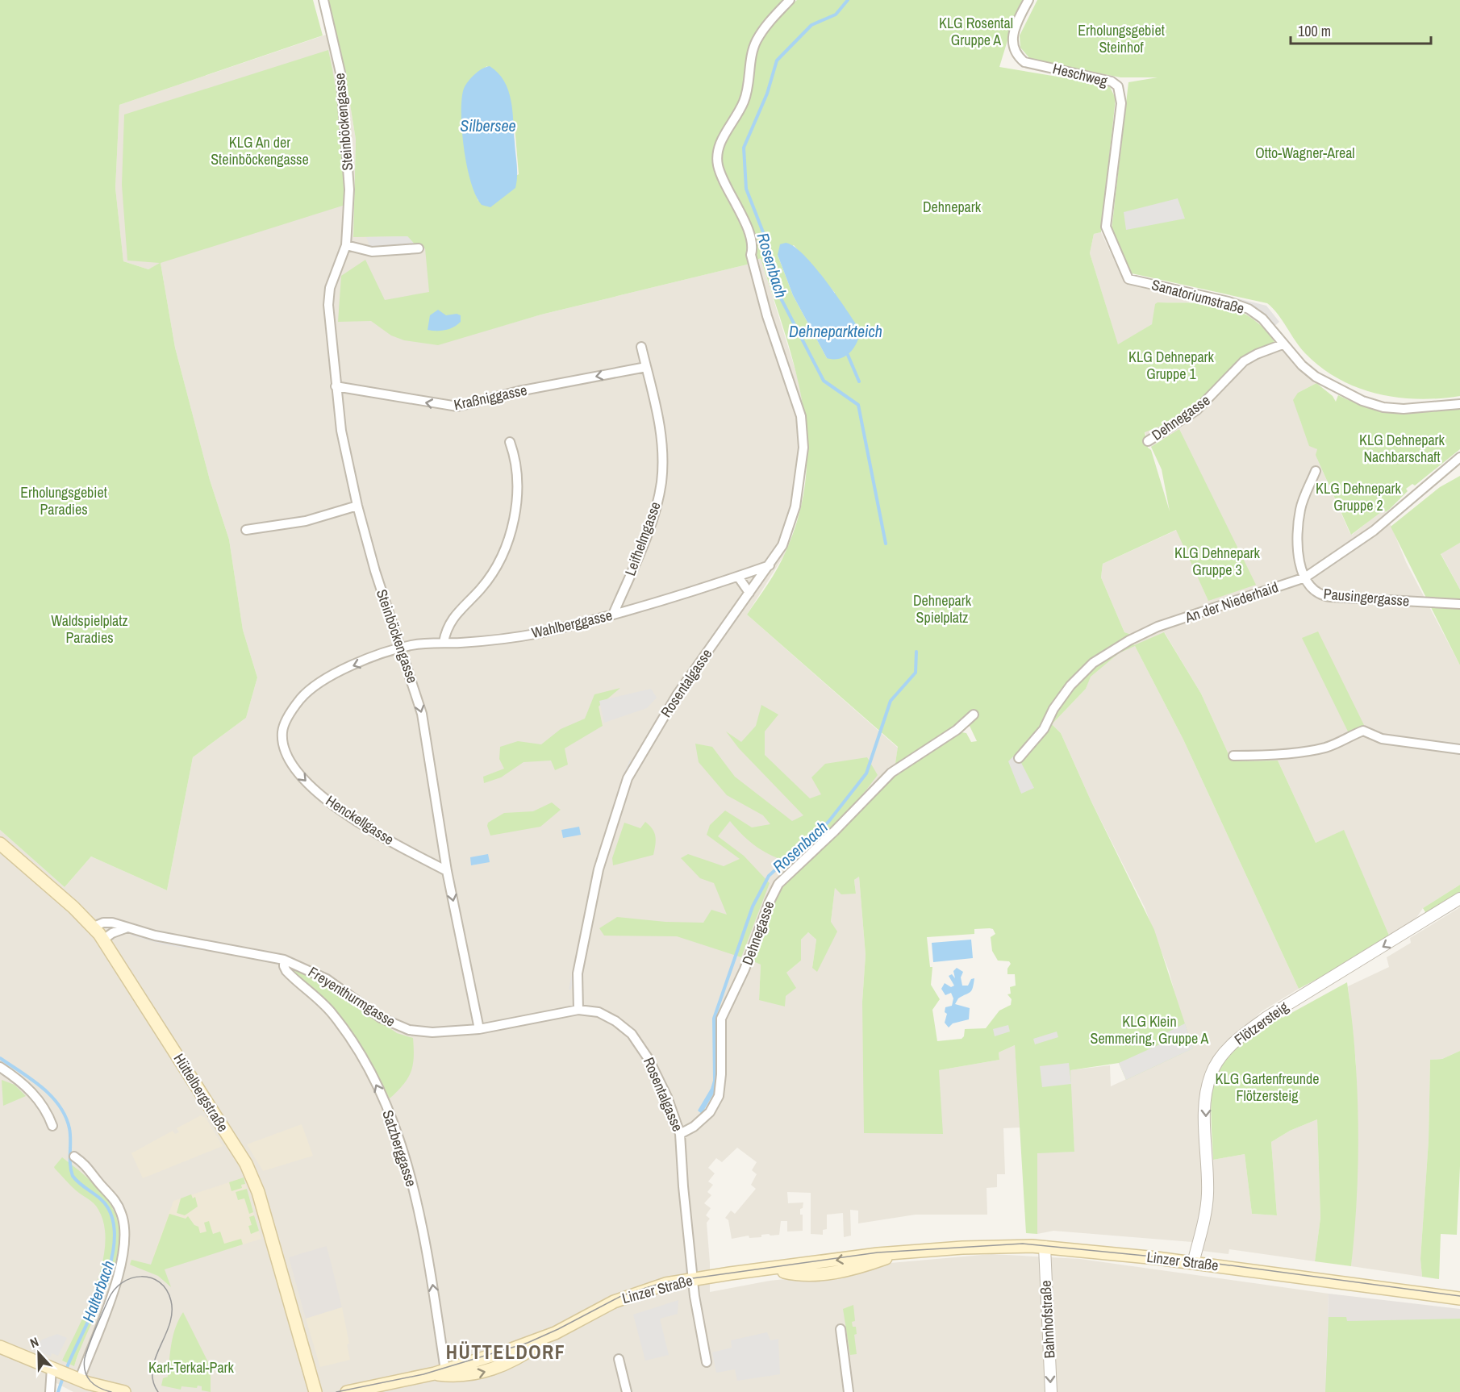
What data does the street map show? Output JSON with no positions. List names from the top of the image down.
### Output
{
  "streets": {
    "main road": ["Hüttelbergstraße", "Linzer Straße"],
    "street": [
      "Heschweg",
      "Steinböckengasse",
      "Sanatoriumstraße",
      "Kraßniggasse",
      "Dehnegasse",
      "Leifhelmgasse",
      "Pausingergasse",
      "An der Niederhaid",
      "Wahlberggasse",
      "Rosentalgasse",
      "Henckellgasse",
      "Freyenthurmgasse",
      "Flötzersteig",
      "Satzberggasse",
      "Bahnhofstraße"
    ]
  },
  "crossings": [
    ["Heschweg", "Sanatoriumstraße"],
    ["Steinböckengasse", "Kraßniggasse"],
    ["Steinböckengasse", "Wahlberggasse"],
    ["Steinböckengasse", "Henckellgasse"],
    ["Steinböckengasse", "Freyenthurmgasse"],
    ["Sanatoriumstraße", "Dehnegasse"],
    ["Kraßniggasse", "Leifhelmgasse"],
    ["Dehnegasse", "Rosentalgasse"],
    ["Leifhelmgasse", "Wahlberggasse"],
    ["Pausingergasse", "An der Niederhaid"],
    ["Wahlberggasse", "Rosentalgasse"],
    ["Wahlberggasse", "Henckellgasse"],
    ["Rosentalgasse", "Freyenthurmgasse"],
    ["Rosentalgasse", "Linzer Straße"],
    ["Freyenthurmgasse", "Hüttelbergstraße"],
    ["Freyenthurmgasse", "Satzberggasse"],
    ["Flötzersteig", "Linzer Straße"],
    ["Satzberggasse", "Linzer Straße"],
    ["Linzer Straße", "Bahnhofstraße"]
  ],
  "one_way": [
    "Steinböckengasse",
    "Kraßniggasse",
    "Flötzersteig",
    "Satzberggasse",
    "Bahnhofstraße"
  ],
  "districts": ["HÜTTELDORF"],
  "water": [
    "Silbersee",
    "Rosenbach",
    "Dehneparkteich",
    "Halterbach"
  ],
  "parks": [
    "KLG Rosental Gruppe A",
    "Erholungsgebiet Steinhof",
    "KLG An der Steinböckengasse",
    "Otto-Wagner-Areal",
    "Dehnepark",
    "KLG Dehnepark Gruppe 1",
    "KLG Dehnepark Nachbarschaft",
    "KLG Dehnepark Gruppe 2",
    "Erholungsgebiet Paradies",
    "KLG Dehnepark Gruppe 3",
    "Dehnepark Spielplatz",
    "Waldspielplatz Paradies",
    "KLG Klein Semmering, Gruppe A",
    "KLG Gartenfreunde Flötzersteig",
    "Karl-Terkal-Park"
  ],
  "scale_bar": "100 m",
  "north": "top"
}
